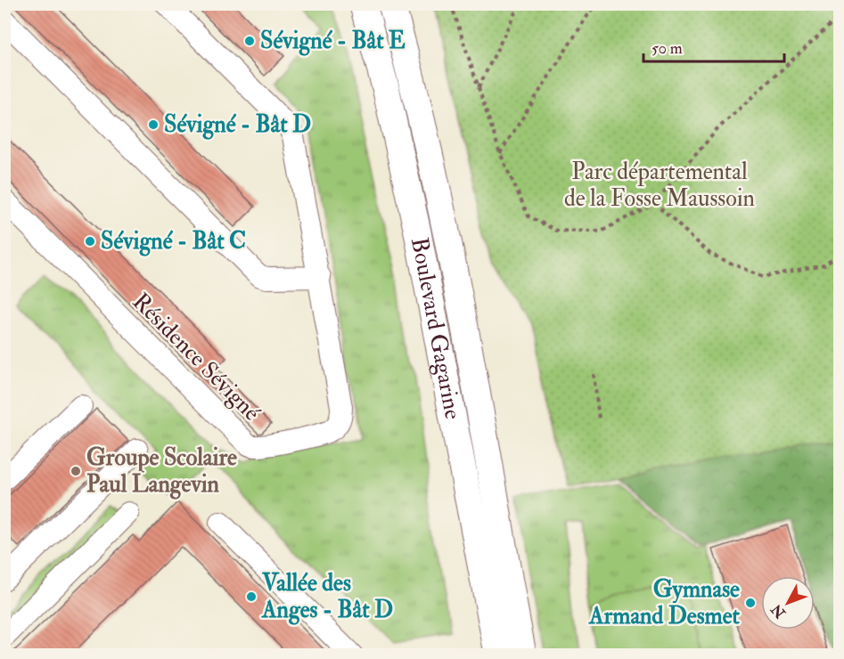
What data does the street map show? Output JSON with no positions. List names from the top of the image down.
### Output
{
  "streets": {
    "main road": ["Boulevard Gagarine"],
    "street": ["Résidence Sévigné"]
  },
  "parks": ["Parc départemental de la Fosse Maussoin"],
  "places": [
    "Sévigné - Bât E",
    "Sévigné - Bât D",
    "Sévigné - Bât C",
    "Groupe Scolaire Paul Langevin",
    "Vallée des Anges - Bât D",
    "Gymnase Armand Desmet"
  ],
  "scale_bar": "50 m",
  "north": "bottom left"
}
